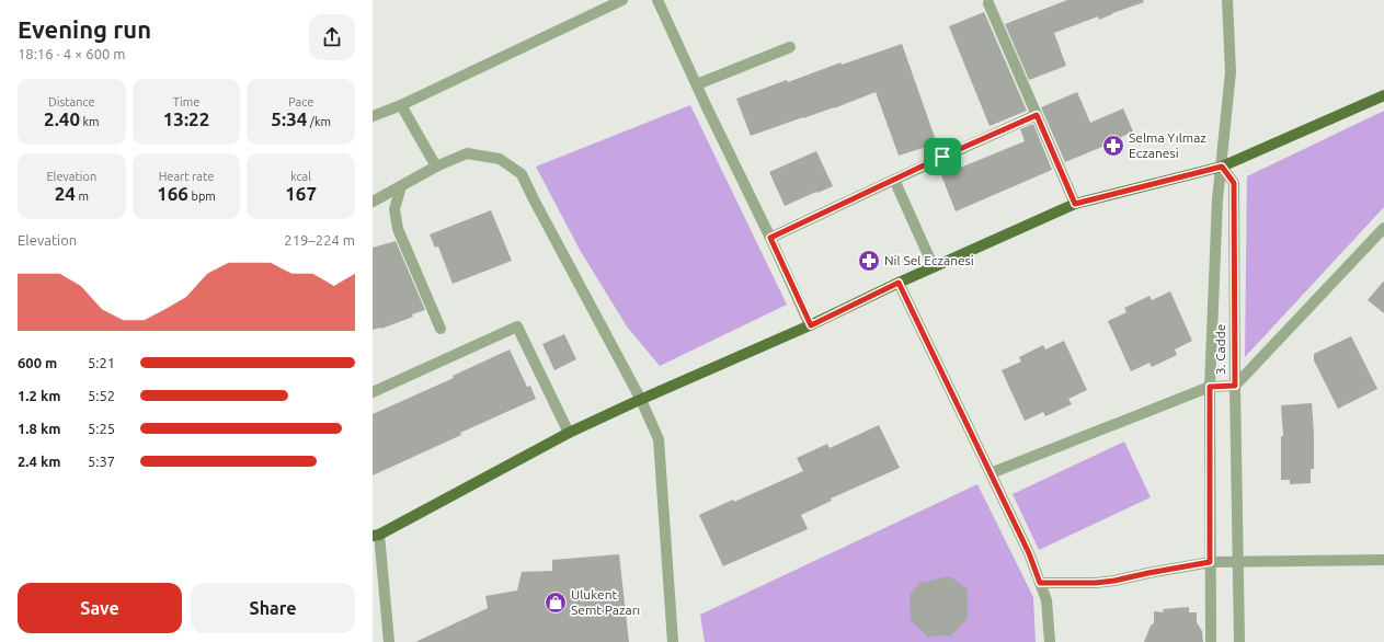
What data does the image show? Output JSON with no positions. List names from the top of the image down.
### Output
{
  "streets": {
    "street": ["3. Cadde"]
  },
  "places": {
    "pharmacy": ["Selma Yılmaz Eczanesi", "Nil Sel Eczanesi"],
    "shop": ["Ulukent Semt Pazarı"]
  },
  "page": {
    "heading": ["Evening run", "18:16 · 4 × 600 m"],
    "stats": [
      ["Distance", "2.40 km"],
      ["Time", "13:22"],
      ["Pace", "5:34 /km"],
      ["Elevation", "24 m"],
      ["Heart rate", "166 bpm"],
      ["kcal", "167"]
    ],
    "chart": ["Elevation", "219–224 m"],
    "list": [
      {
        "name": "600 m",
        "note": "5:21"
      },
      {
        "name": "1.2 km",
        "note": "5:52"
      },
      {
        "name": "1.8 km",
        "note": "5:25"
      },
      {
        "name": "2.4 km",
        "note": "5:37"
      }
    ],
    "buttons": ["Save", "Share"]
  }
}
